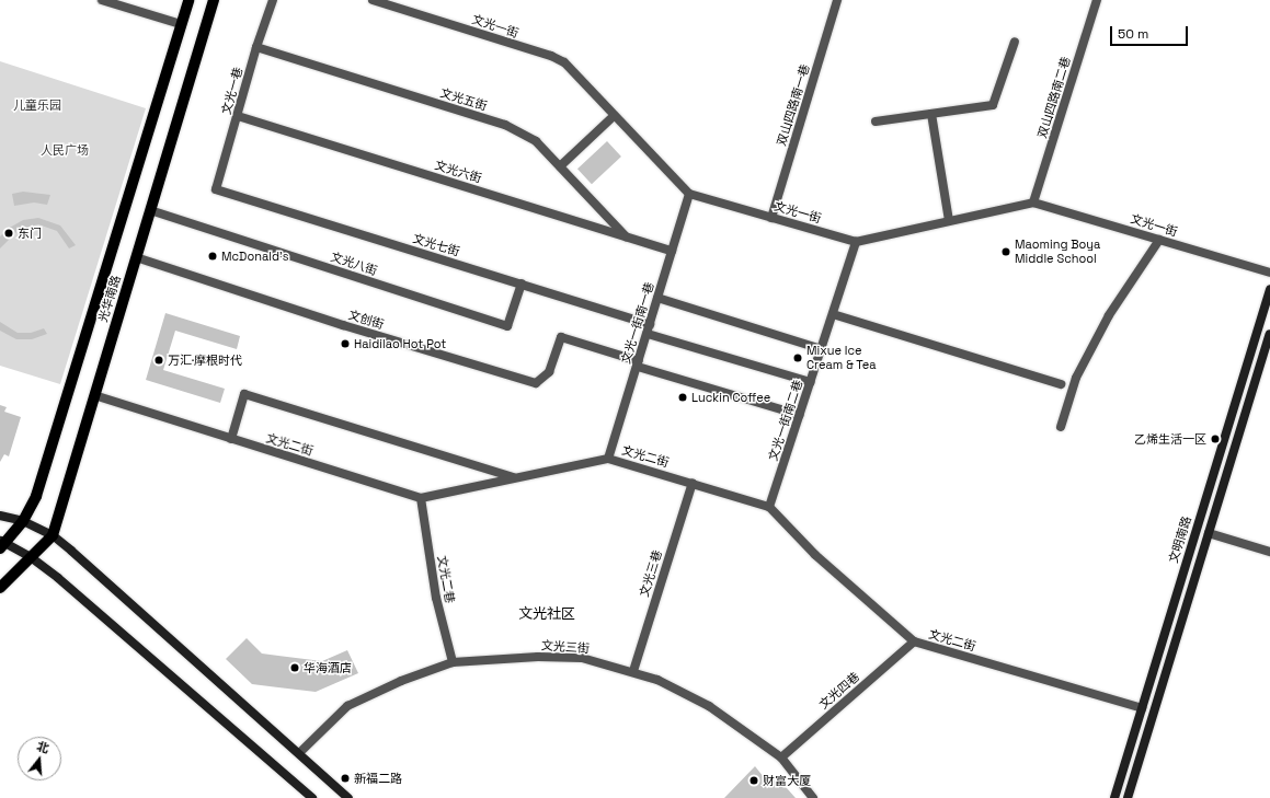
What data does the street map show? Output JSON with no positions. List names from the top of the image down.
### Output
{
  "streets": {
    "main road": ["光华南路", "文明南路"],
    "street": [
      "文光一街",
      "文光一巷",
      "双山四路南二巷",
      "文光五街",
      "双山四路南一巷",
      "文光六街",
      "文光七街",
      "文光八街",
      "文创街",
      "文光一街南一巷",
      "文光一街南二巷",
      "文光二街",
      "文光三巷",
      "文光二巷",
      "文光三街",
      "文光四巷"
    ]
  },
  "crossings": [
    ["文光一街", "双山四路南二巷"],
    ["文光一街", "双山四路南一巷"],
    ["文光一街", "文光一街南一巷"],
    ["文光一街", "文光一街南二巷"],
    ["文光一巷", "文光五街"],
    ["文光一巷", "文光六街"],
    ["文光一巷", "文光七街"],
    ["文光五街", "文光六街"],
    ["文光六街", "文光一街南一巷"],
    ["文光七街", "文光八街"],
    ["文光七街", "文光一街南一巷"],
    ["文光八街", "光华南路"],
    ["光华南路", "文创街"],
    ["光华南路", "文光二街"],
    ["文创街", "文光一街南一巷"],
    ["文光一街南一巷", "文光二街"],
    ["文光一街南二巷", "文光二街"],
    ["文光二街", "文明南路"],
    ["文光二街", "文光三巷"],
    ["文光二街", "文光二巷"],
    ["文光二街", "文光四巷"],
    ["文光三巷", "文光三街"],
    ["文光二巷", "文光三街"],
    ["文光三街", "文光四巷"]
  ],
  "districts": ["文光社区"],
  "parks": ["儿童乐园", "人民广场"],
  "places": [
    "东门",
    "Maoming Boya Middle School",
    "McDonald's",
    "Haidilao Hot Pot",
    "Mixue Ice Cream & Tea",
    "万汇·摩根时代",
    "Luckin Coffee",
    "乙烯生活一区",
    "华海酒店",
    "新福二路",
    "财富大厦"
  ],
  "scale_bar": "50 m",
  "north": "top"
}
